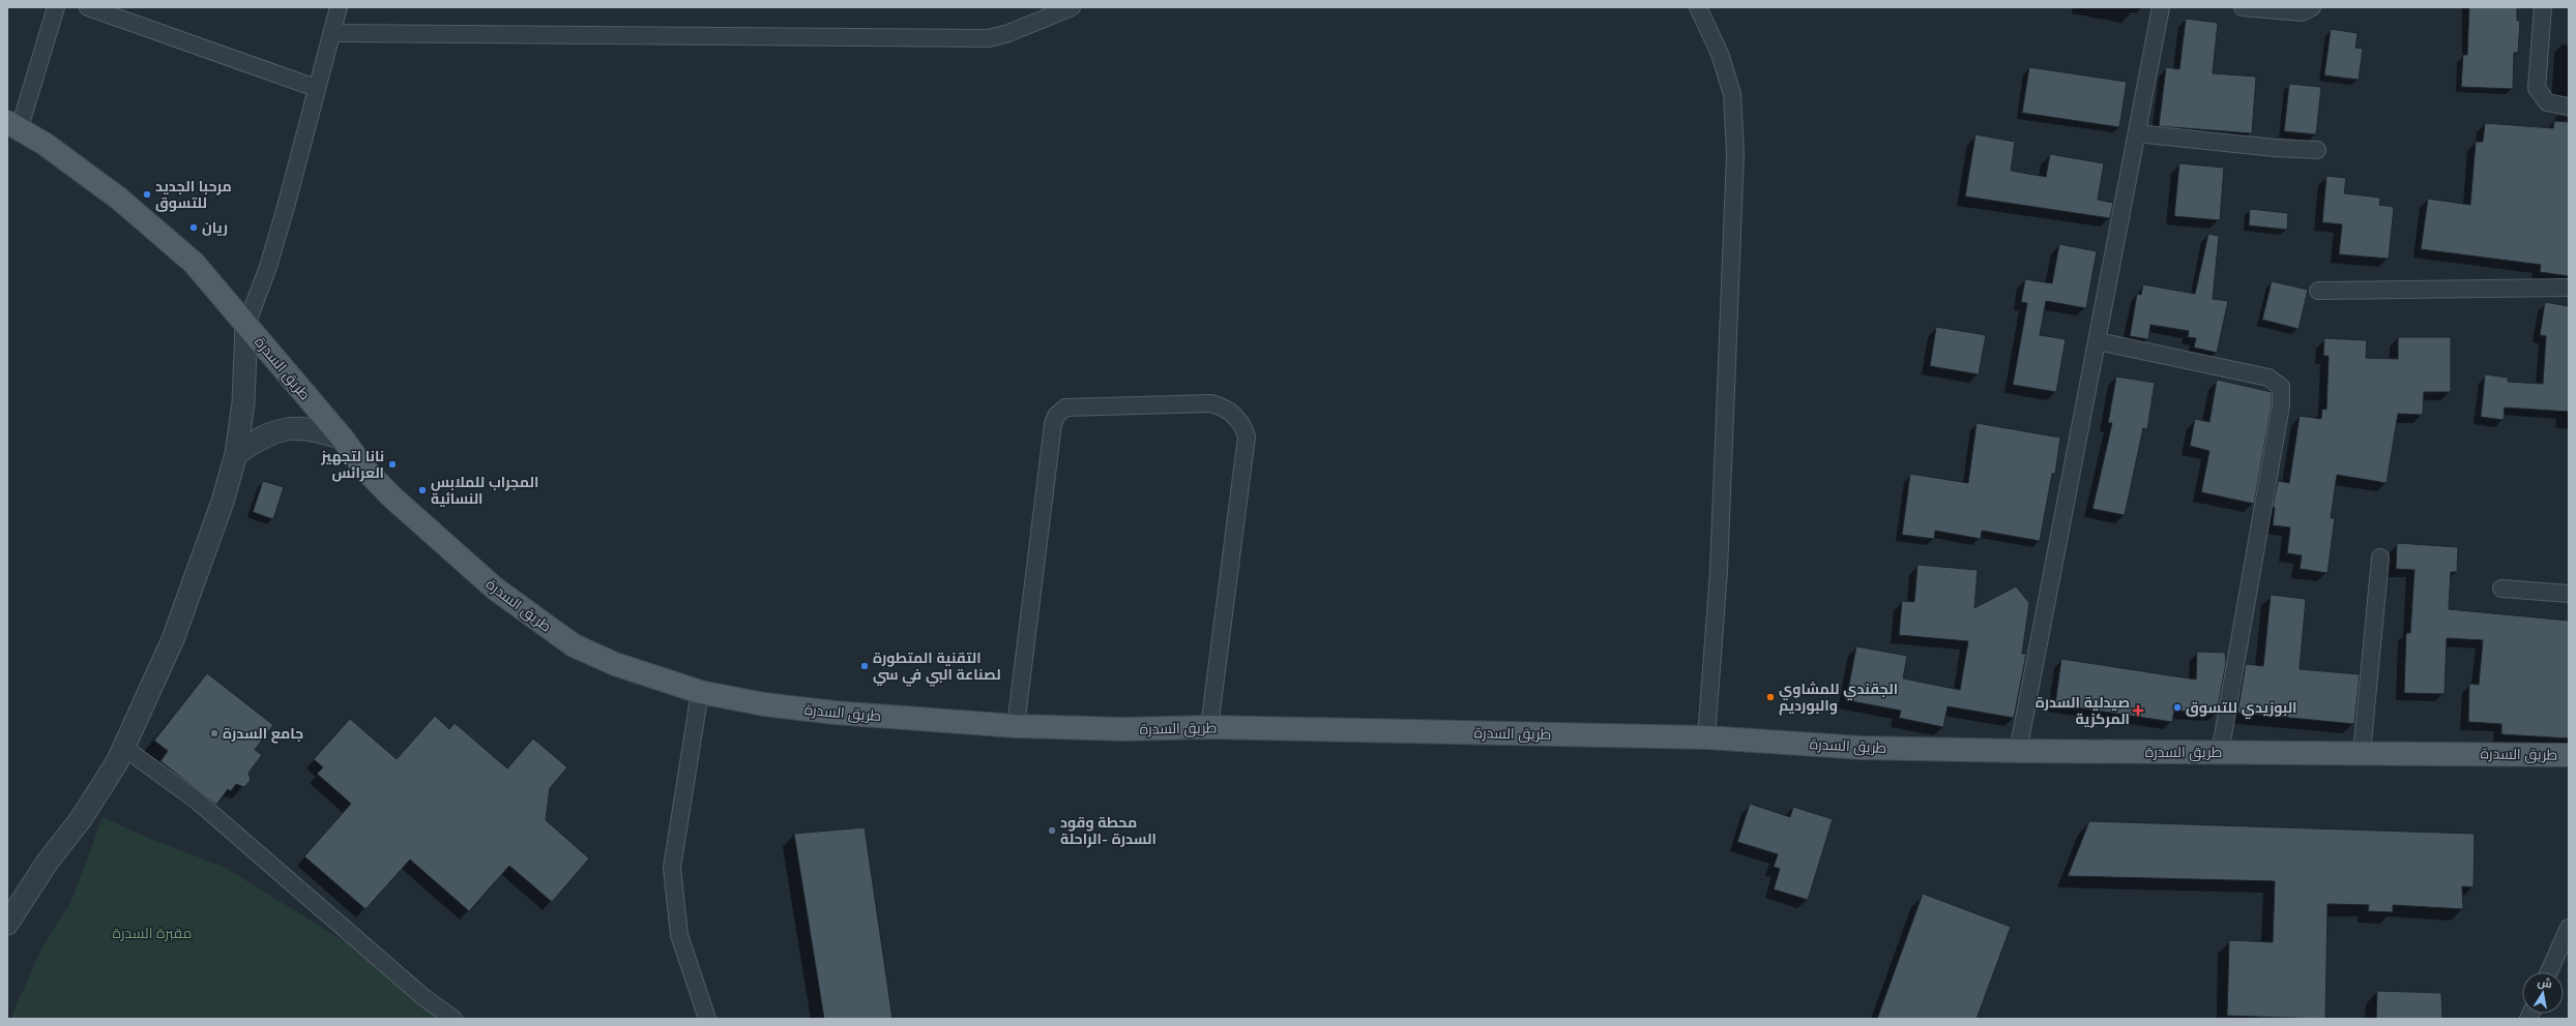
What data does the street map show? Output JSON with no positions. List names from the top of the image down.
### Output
{
  "streets": {
    "main road": ["طريق السدرة"]
  },
  "parks": ["مقبرة السدرة"],
  "places": {
    "other": [
      "مرحبا الجديد للتسوق",
      "ريان",
      "نانا لتجهيز العرائس",
      "المجراب للملابس النسائية",
      "التقنية المتطورة لصناعة البي في سي",
      "الجقندي للمشاوي والبورديم",
      "البوزيدي للتسوق",
      "جامع السدرة",
      "محطة وقود السدرة -الراحلة"
    ],
    "health": ["صيدلية السدرة المركزية"]
  },
  "north": "top"
}
